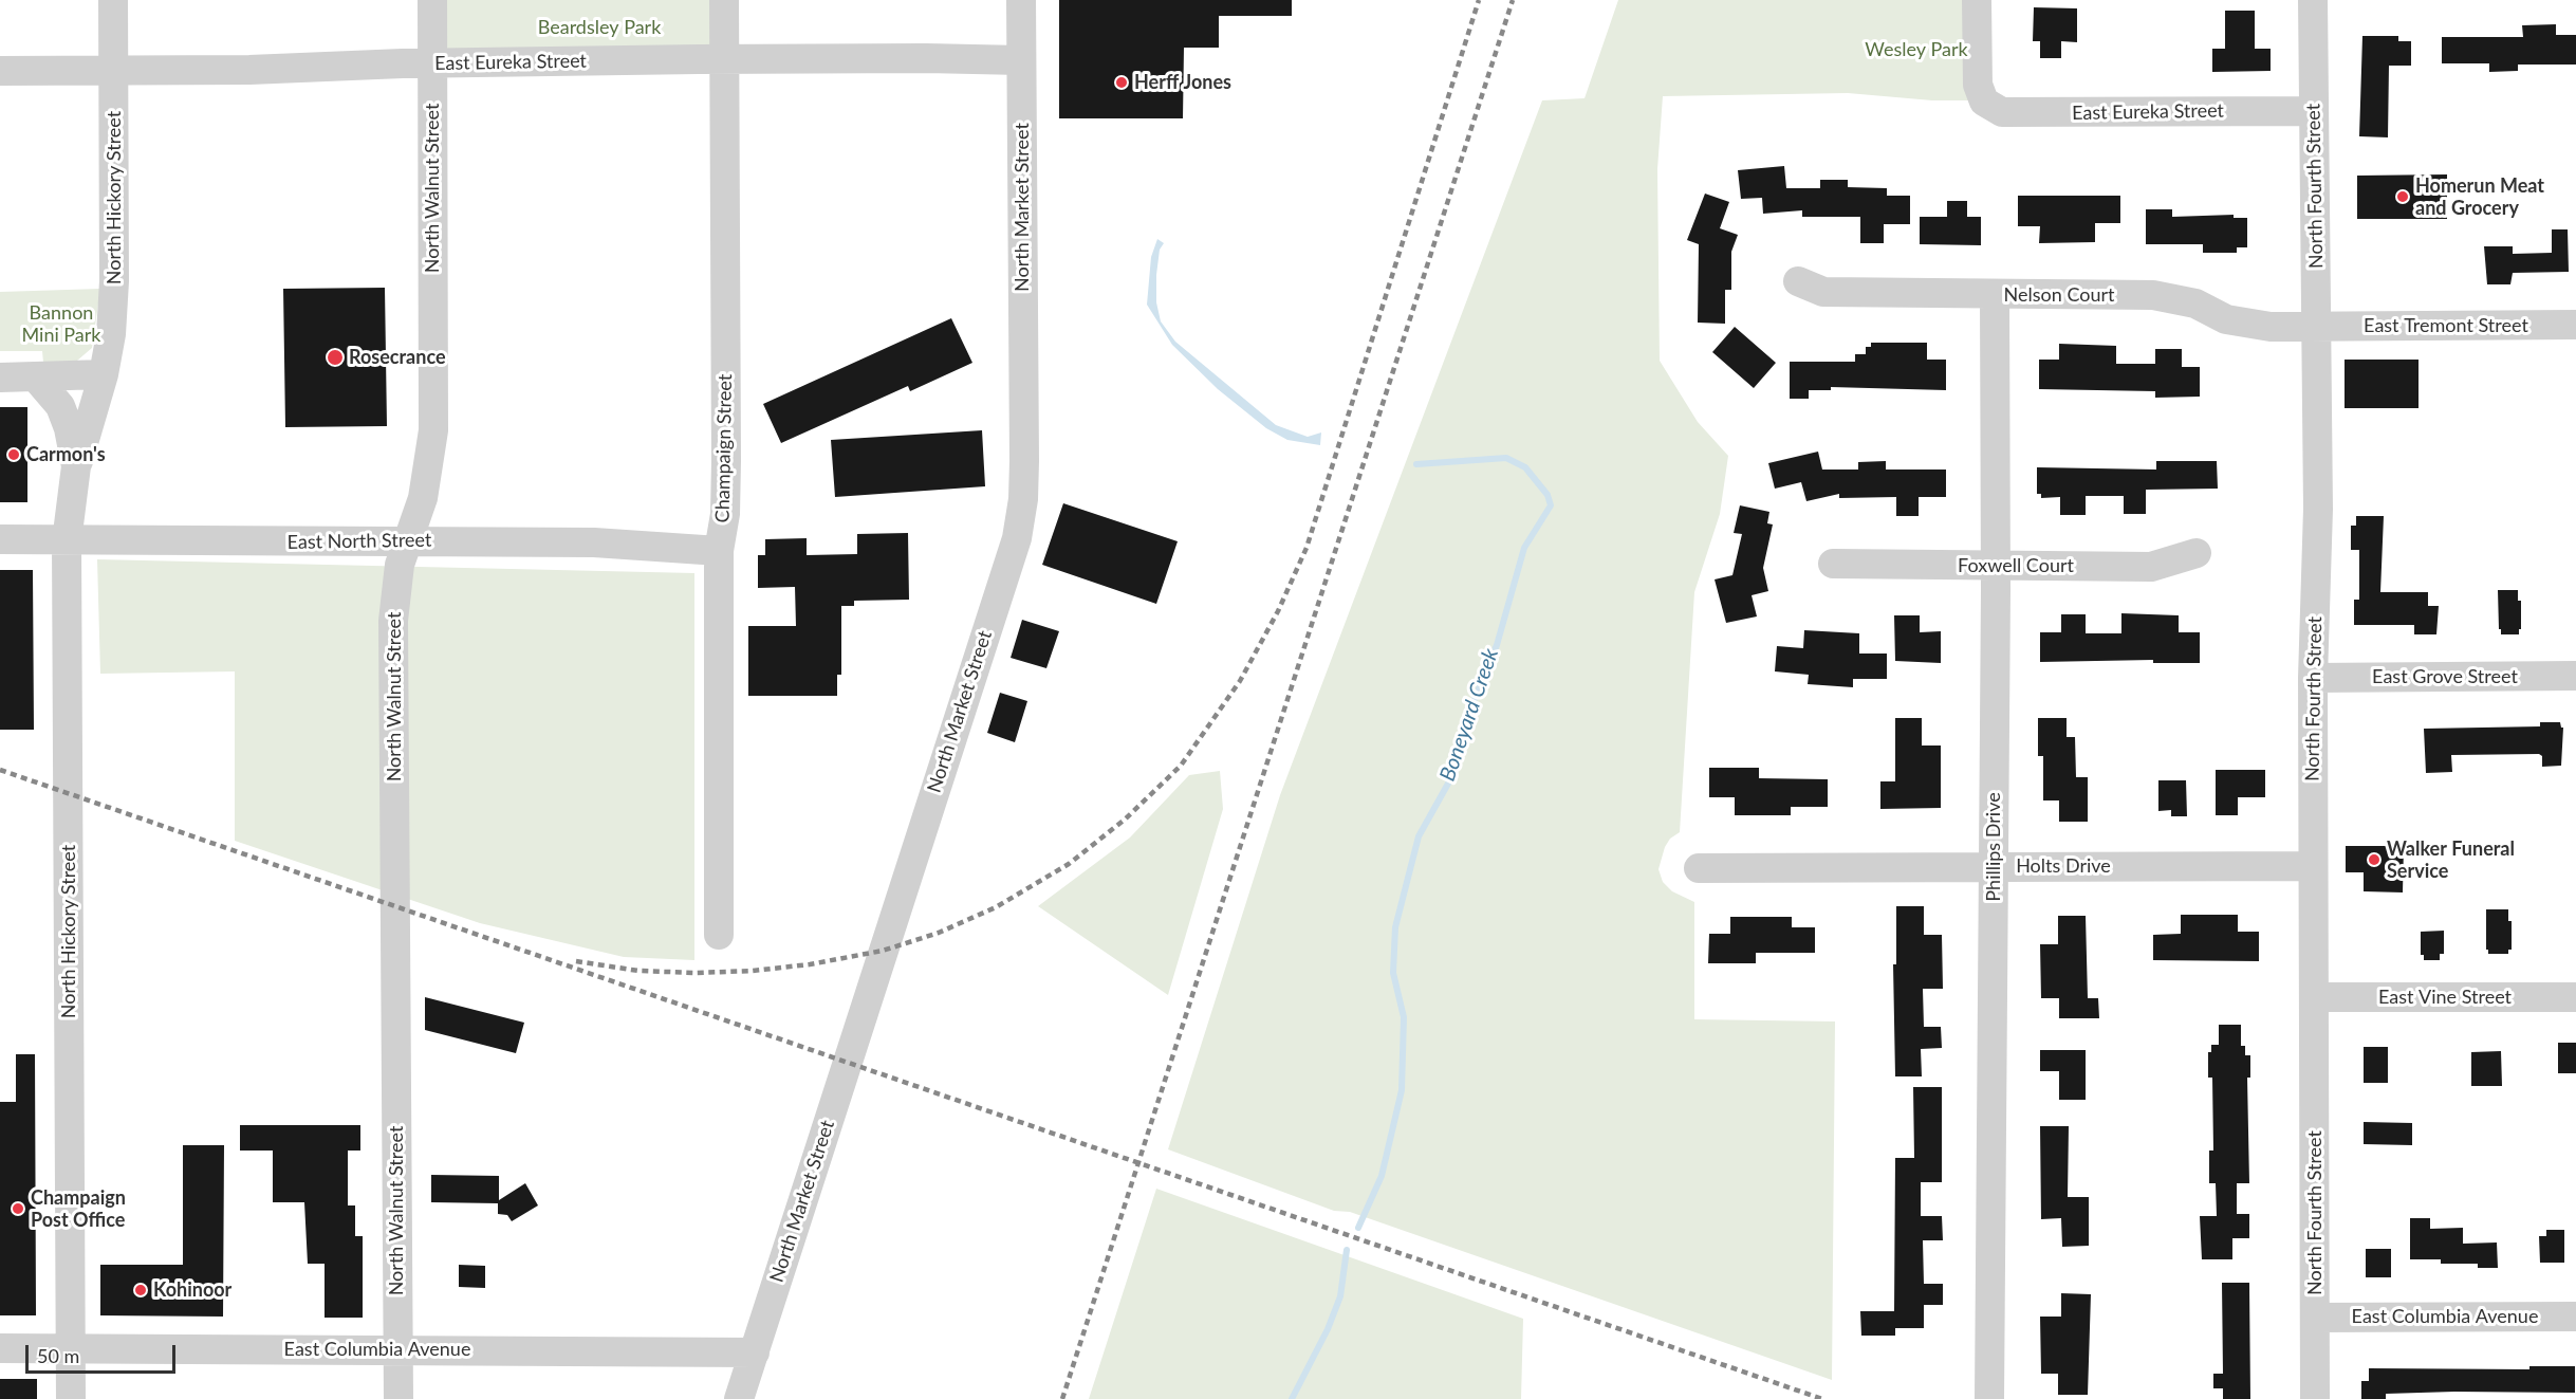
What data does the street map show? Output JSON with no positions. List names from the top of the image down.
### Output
{
  "streets": {
    "street": [
      "East Eureka Street",
      "North Fourth Street",
      "North Walnut Street",
      "North Hickory Street",
      "North Market Street",
      "Nelson Court",
      "East Tremont Street",
      "Champaign Street",
      "East North Street",
      "Foxwell Court",
      "East Grove Street",
      "Phillips Drive",
      "Holts Drive",
      "East Vine Street",
      "East Columbia Avenue"
    ]
  },
  "crossings": [
    ["East Eureka Street", "North Fourth Street"],
    ["East Eureka Street", "North Walnut Street"],
    ["East Eureka Street", "North Hickory Street"],
    ["East Eureka Street", "North Market Street"],
    ["East Eureka Street", "Champaign Street"],
    ["North Fourth Street", "Nelson Court"],
    ["North Fourth Street", "East Tremont Street"],
    ["North Fourth Street", "East Grove Street"],
    ["North Fourth Street", "Holts Drive"],
    ["North Fourth Street", "East Vine Street"],
    ["North Fourth Street", "East Columbia Avenue"],
    ["North Walnut Street", "East North Street"],
    ["North Walnut Street", "East Columbia Avenue"],
    ["North Hickory Street", "East North Street"],
    ["North Hickory Street", "East Columbia Avenue"],
    ["North Market Street", "East Columbia Avenue"],
    ["Nelson Court", "East Tremont Street"],
    ["Nelson Court", "Phillips Drive"],
    ["Champaign Street", "East North Street"],
    ["Foxwell Court", "Phillips Drive"],
    ["Phillips Drive", "Holts Drive"]
  ],
  "water": ["Boneyard Creek"],
  "parks": ["Beardsley Park", "Wesley Park", "Bannon Mini Park"],
  "places": [
    "Herff Jones",
    "Homerun Meat and Grocery",
    "Rosecrance",
    "Carmon's",
    "Walker Funeral Service",
    "Champaign Post Office",
    "Kohinoor"
  ],
  "scale_bar": "50 m"
}
